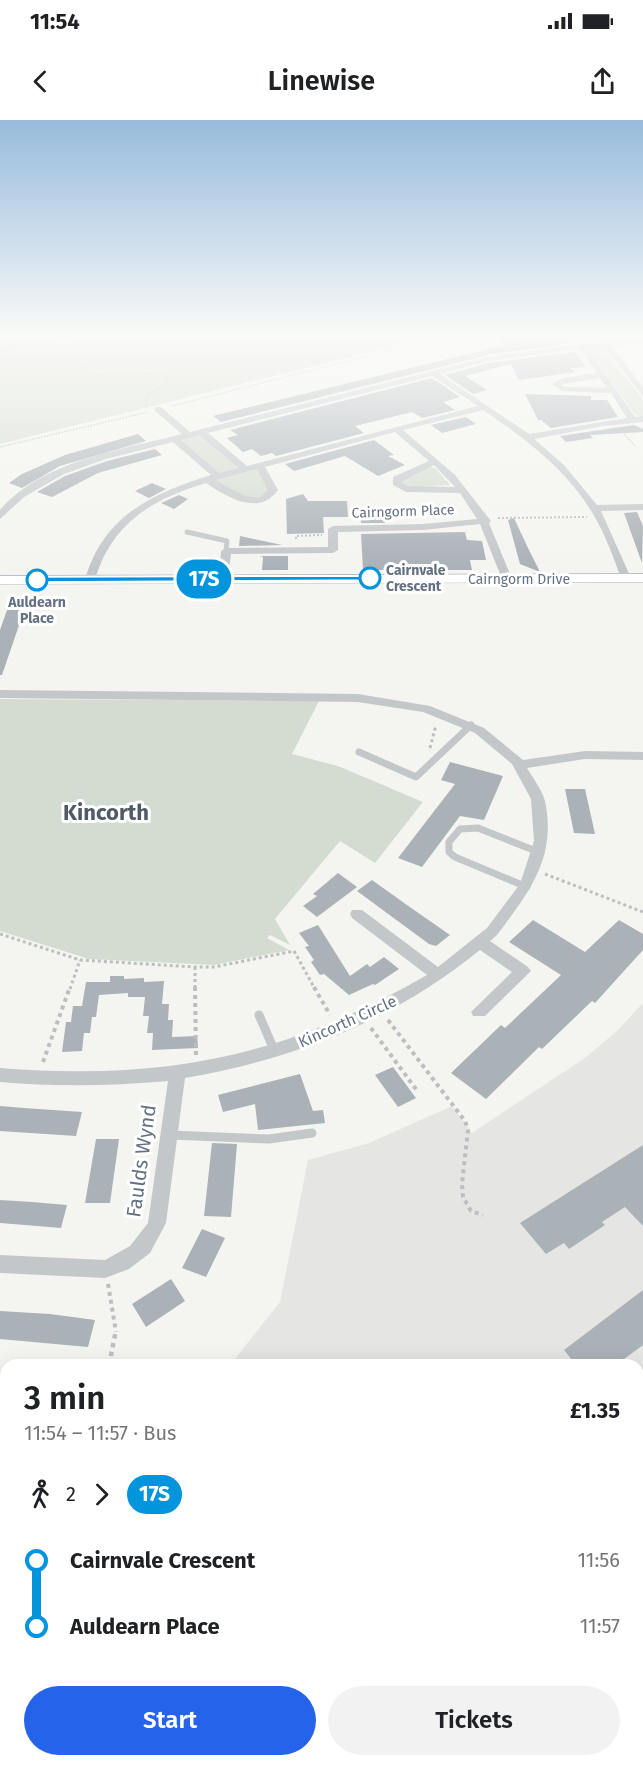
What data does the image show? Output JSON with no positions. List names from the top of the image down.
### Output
{
  "streets": {
    "street": [
      "Cairngorm Place",
      "Cairngorm Drive",
      "Kincorth Circle",
      "Faulds Wynd"
    ]
  },
  "crossings": [
    ["Kincorth Circle", "Faulds Wynd"]
  ],
  "districts": ["Kincorth"],
  "places": ["Cairnvale Crescent", "Auldearn Place"],
  "lines": ["bus line 17S"],
  "page": {
    "status": "11:54",
    "header": "Linewise",
    "on_map": "17S",
    "heading": ["3 min", "11:54 – 11:57 · Bus", "£1.35"],
    "legs": ["2", "17S"],
    "list": [
      {
        "name": "Cairnvale Crescent",
        "value": "11:56"
      },
      {
        "name": "Auldearn Place",
        "value": "11:57"
      }
    ],
    "buttons": ["Start", "Tickets"]
  }
}
